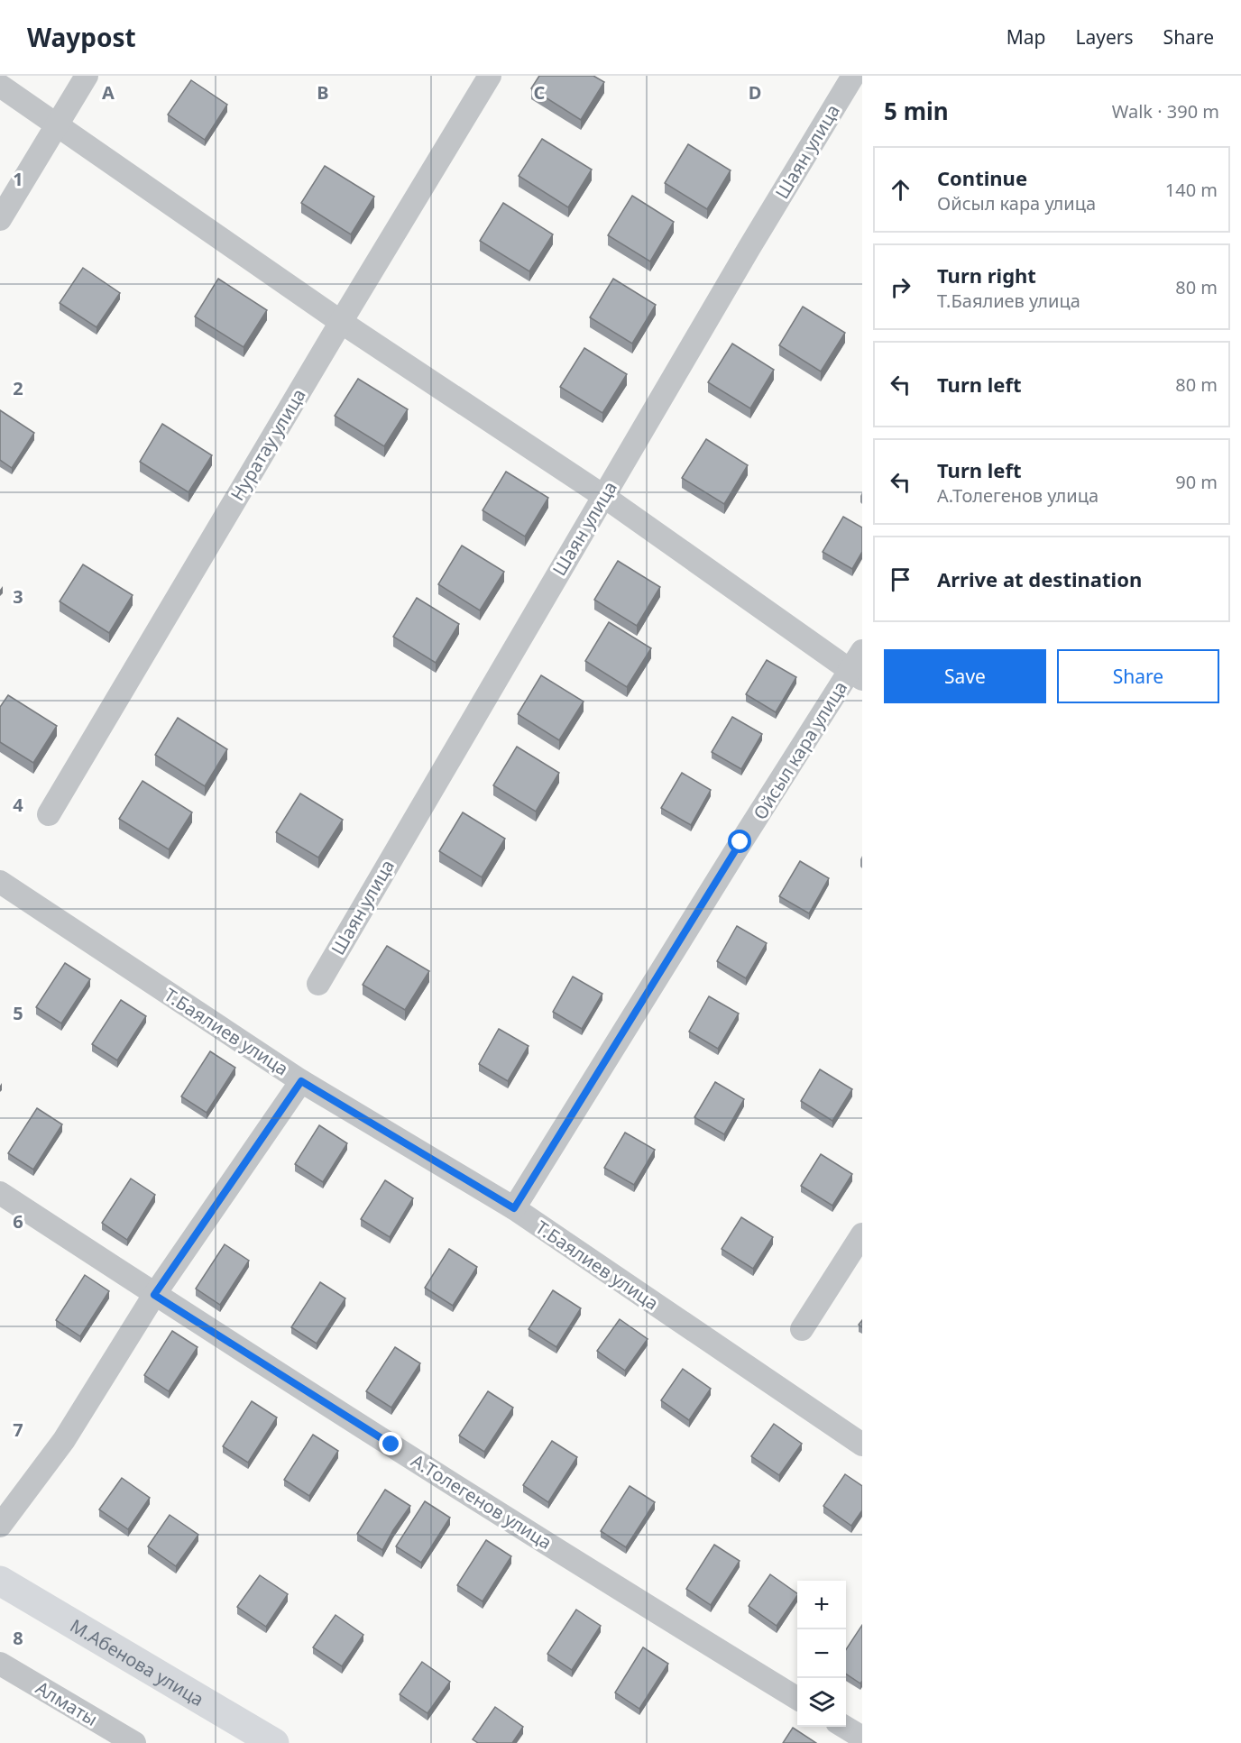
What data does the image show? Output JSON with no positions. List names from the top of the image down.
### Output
{
  "streets": {
    "main road": ["М.Абенова улица"],
    "street": [
      "Шаян улица",
      "Нуратау улица",
      "Ойсыл кара улица",
      "Т.Баялиев улица",
      "А.Толегенов улица",
      "Алматы"
    ]
  },
  "crossings": [
    ["Ойсыл кара улица", "Т.Баялиев улица"]
  ],
  "page": {
    "header": "Waypost",
    "nav": ["Map", "Layers", "Share"],
    "heading": ["5 min", "Walk · 390 m"],
    "list": [
      ["Continue", "Ойсыл кара улица", "140 m"],
      ["Turn right", "Т.Баялиев улица", "80 m"],
      ["Turn left", "80 m"],
      ["Turn left", "А.Толегенов улица", "90 m"],
      "Arrive at destination"
    ],
    "buttons": ["Save", "Share"],
    "map_buttons": ["+", "−"]
  },
  "grid": {
    "columns": [
      "A",
      "B",
      "C",
      "D"
    ],
    "rows": [
      "1",
      "2",
      "3",
      "4",
      "5",
      "6",
      "7",
      "8"
    ]
  }
}
